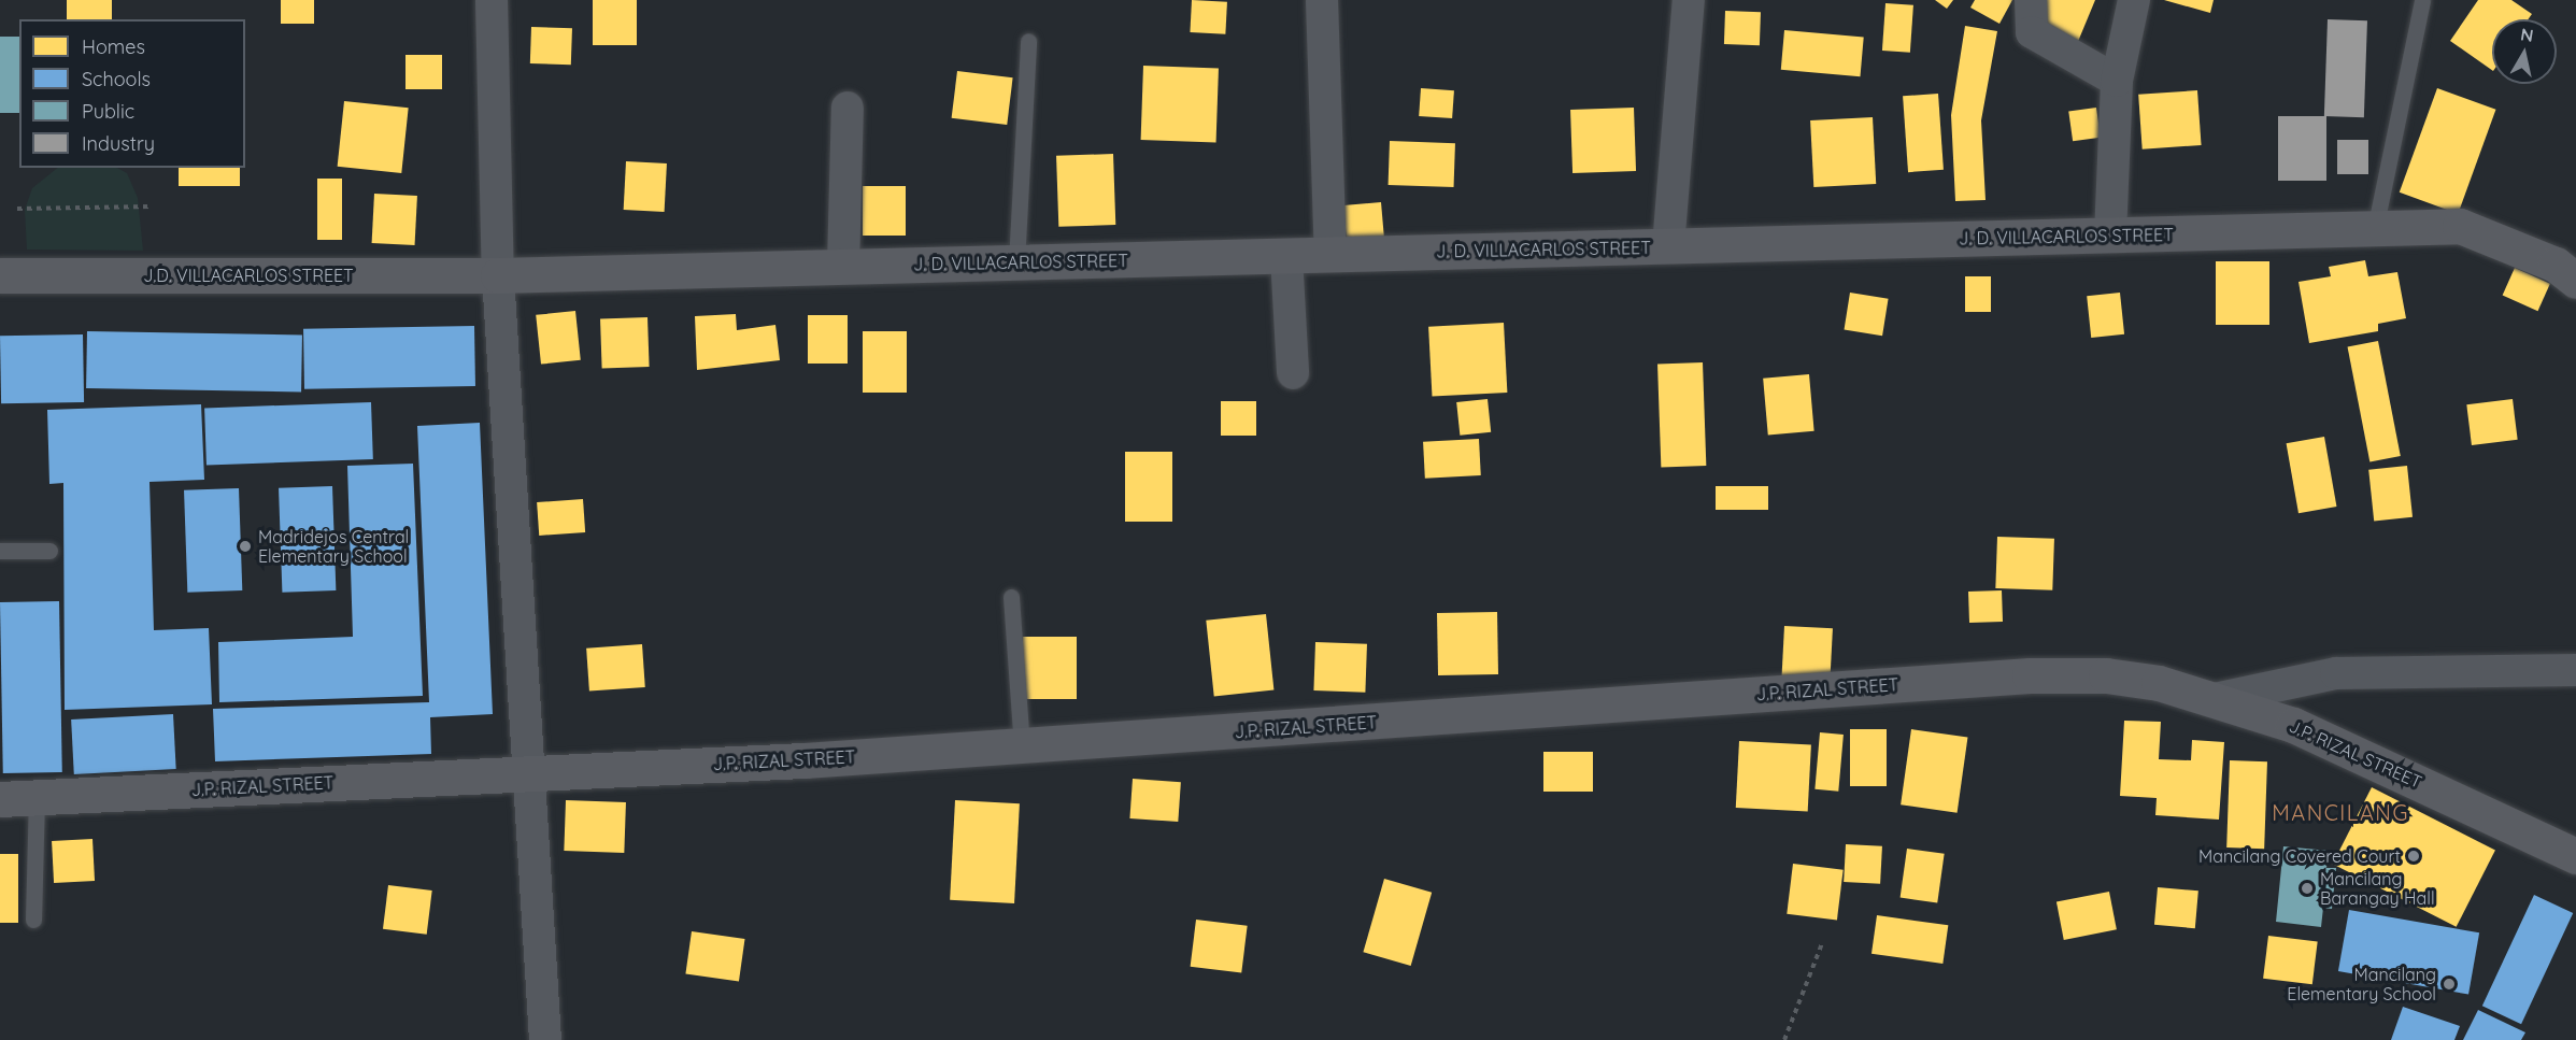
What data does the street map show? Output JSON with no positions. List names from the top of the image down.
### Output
{
  "streets": {
    "main road": ["J. D. VILLACARLOS STREET", "J.D. VILLACARLOS STREET", "J.P. RIZAL STREET"]
  },
  "crossings": [
    ["J. D. VILLACARLOS STREET", "J.D. VILLACARLOS STREET"]
  ],
  "districts": ["MANCILANG"],
  "places": [
    "Madridejos Central Elementary School",
    "Mancilang Covered Court",
    "Mancilang Barangay Hall",
    "Mancilang Elementary School"
  ],
  "legend": [
    "Homes",
    "Schools",
    "Public",
    "Industry"
  ],
  "north": "top"
}
